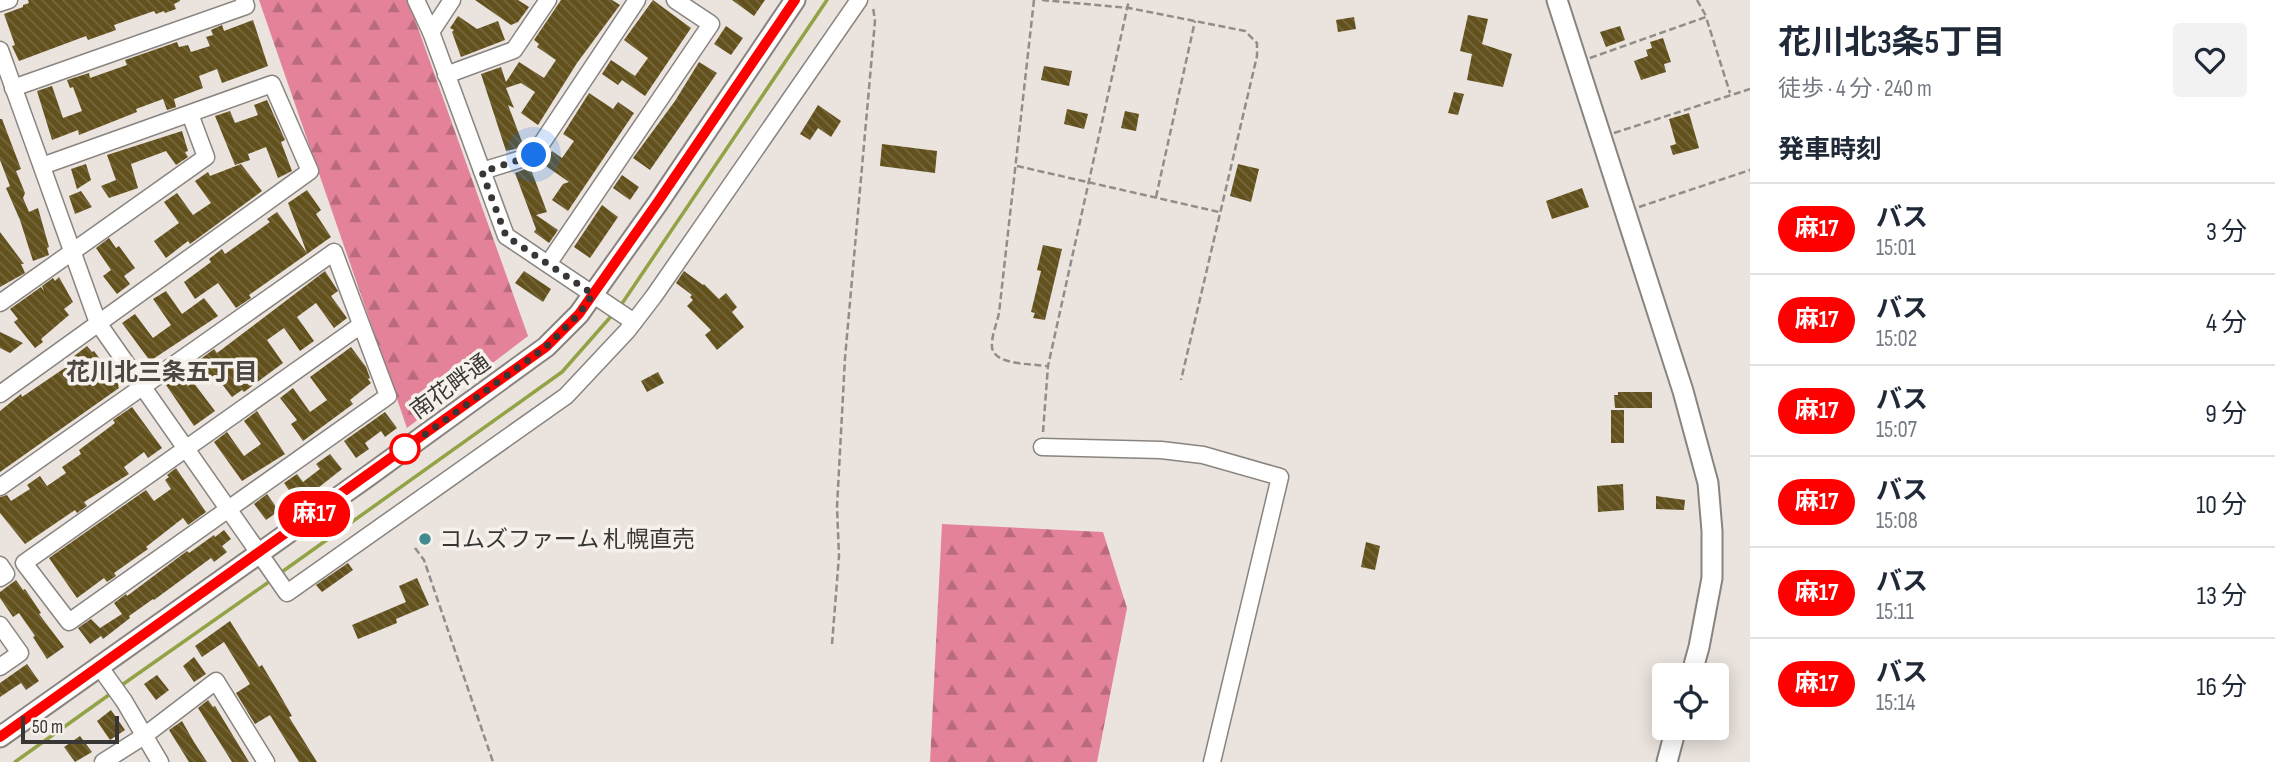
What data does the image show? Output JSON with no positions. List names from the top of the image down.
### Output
{
  "streets": {
    "street": ["南花畔通"]
  },
  "districts": ["花川北三条五丁目"],
  "places": ["コムズファーム 札幌直売"],
  "lines": ["bus line 麻17"],
  "scale_bar": "50 m",
  "page": {
    "on_map": "麻17",
    "heading": [
      ["花川北3条5丁目", "徒歩 · 4 分 · 240 m"],
      "発車時刻"
    ],
    "list": [
      {
        "mark": "麻17",
        "name": "バス",
        "note": "15:01",
        "value": "3 分"
      },
      {
        "mark": "麻17",
        "name": "バス",
        "note": "15:02",
        "value": "4 分"
      },
      {
        "mark": "麻17",
        "name": "バス",
        "note": "15:07",
        "value": "9 分"
      },
      {
        "mark": "麻17",
        "name": "バス",
        "note": "15:08",
        "value": "10 分"
      },
      {
        "mark": "麻17",
        "name": "バス",
        "note": "15:11",
        "value": "13 分"
      },
      {
        "mark": "麻17",
        "name": "バス",
        "note": "15:14",
        "value": "16 分"
      }
    ],
    "scale": "50 m"
  }
}
